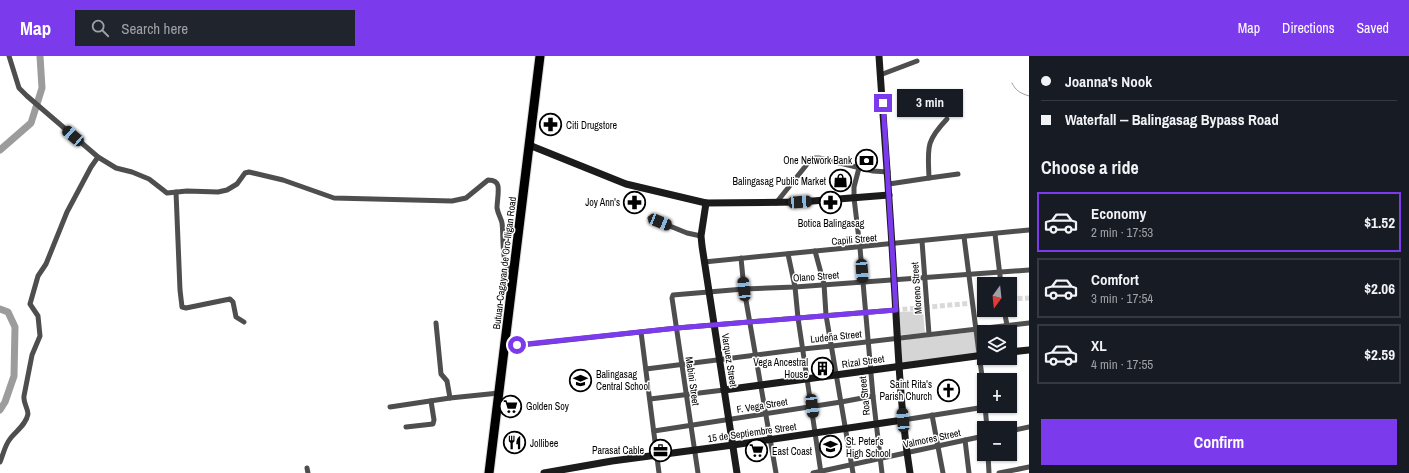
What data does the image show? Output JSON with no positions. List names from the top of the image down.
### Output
{
  "streets": {
    "highway": ["Butuan-Cagayan de Oro-Iligan Road"],
    "street": [
      "Capili Street",
      "Olano Street",
      "Moreno Street",
      "Ludeña Street",
      "Varquez Street",
      "Rizal Street",
      "Mabini Street",
      "Roa Street",
      "F. Vega Street",
      "15 de Septiembre Street",
      "Valmores Street"
    ]
  },
  "crossings": [
    ["Capili Street", "Moreno Street"],
    ["Capili Street", "Varquez Street"],
    ["Capili Street", "Roa Street"],
    ["Olano Street", "Moreno Street"],
    ["Olano Street", "Varquez Street"],
    ["Olano Street", "Mabini Street"],
    ["Olano Street", "Roa Street"],
    ["Moreno Street", "Ludeña Street"],
    ["Ludeña Street", "Varquez Street"],
    ["Ludeña Street", "Mabini Street"],
    ["Ludeña Street", "Roa Street"],
    ["Varquez Street", "Rizal Street"],
    ["Varquez Street", "F. Vega Street"],
    ["Varquez Street", "15 de Septiembre Street"],
    ["Rizal Street", "Mabini Street"],
    ["Rizal Street", "Roa Street"],
    ["Mabini Street", "F. Vega Street"],
    ["Mabini Street", "15 de Septiembre Street"],
    ["Roa Street", "F. Vega Street"],
    ["Roa Street", "15 de Septiembre Street"],
    ["Roa Street", "Valmores Street"]
  ],
  "places": {
    "pharmacy": ["Citi Drugstore", "Joy Ann's", "Botica Balingasag"],
    "bank": ["One Network Bank"],
    "shop": ["Balingasag Public Market"],
    "building": ["Vega Ancestral House"],
    "school or university": ["Balingasag Central School", "St. Peter's High School"],
    "church": ["Saint Rita's Parish Church"],
    "supermarket": ["Golden Soy", "East Coast"],
    "restaurant": ["Jollibee"],
    "office": ["Parasat Cable"]
  },
  "north": "bottom",
  "page": {
    "header": "Map",
    "search": "Search here",
    "nav": ["Map", "Directions", "Saved"],
    "banner": ["Joanna's Nook", "Waterfall ‒ Balingasag Bypass Road"],
    "bubble": "3 min",
    "heading": "Choose a ride",
    "list": [
      {
        "name": "Economy",
        "note": "2 min · 17:53",
        "value": "$1.52"
      },
      {
        "name": "Comfort",
        "note": "3 min · 17:54",
        "value": "$2.06"
      },
      {
        "name": "XL",
        "note": "4 min · 17:55",
        "value": "$2.59"
      }
    ],
    "map_buttons": ["+", "−"],
    "buttons": "Confirm"
  }
}
